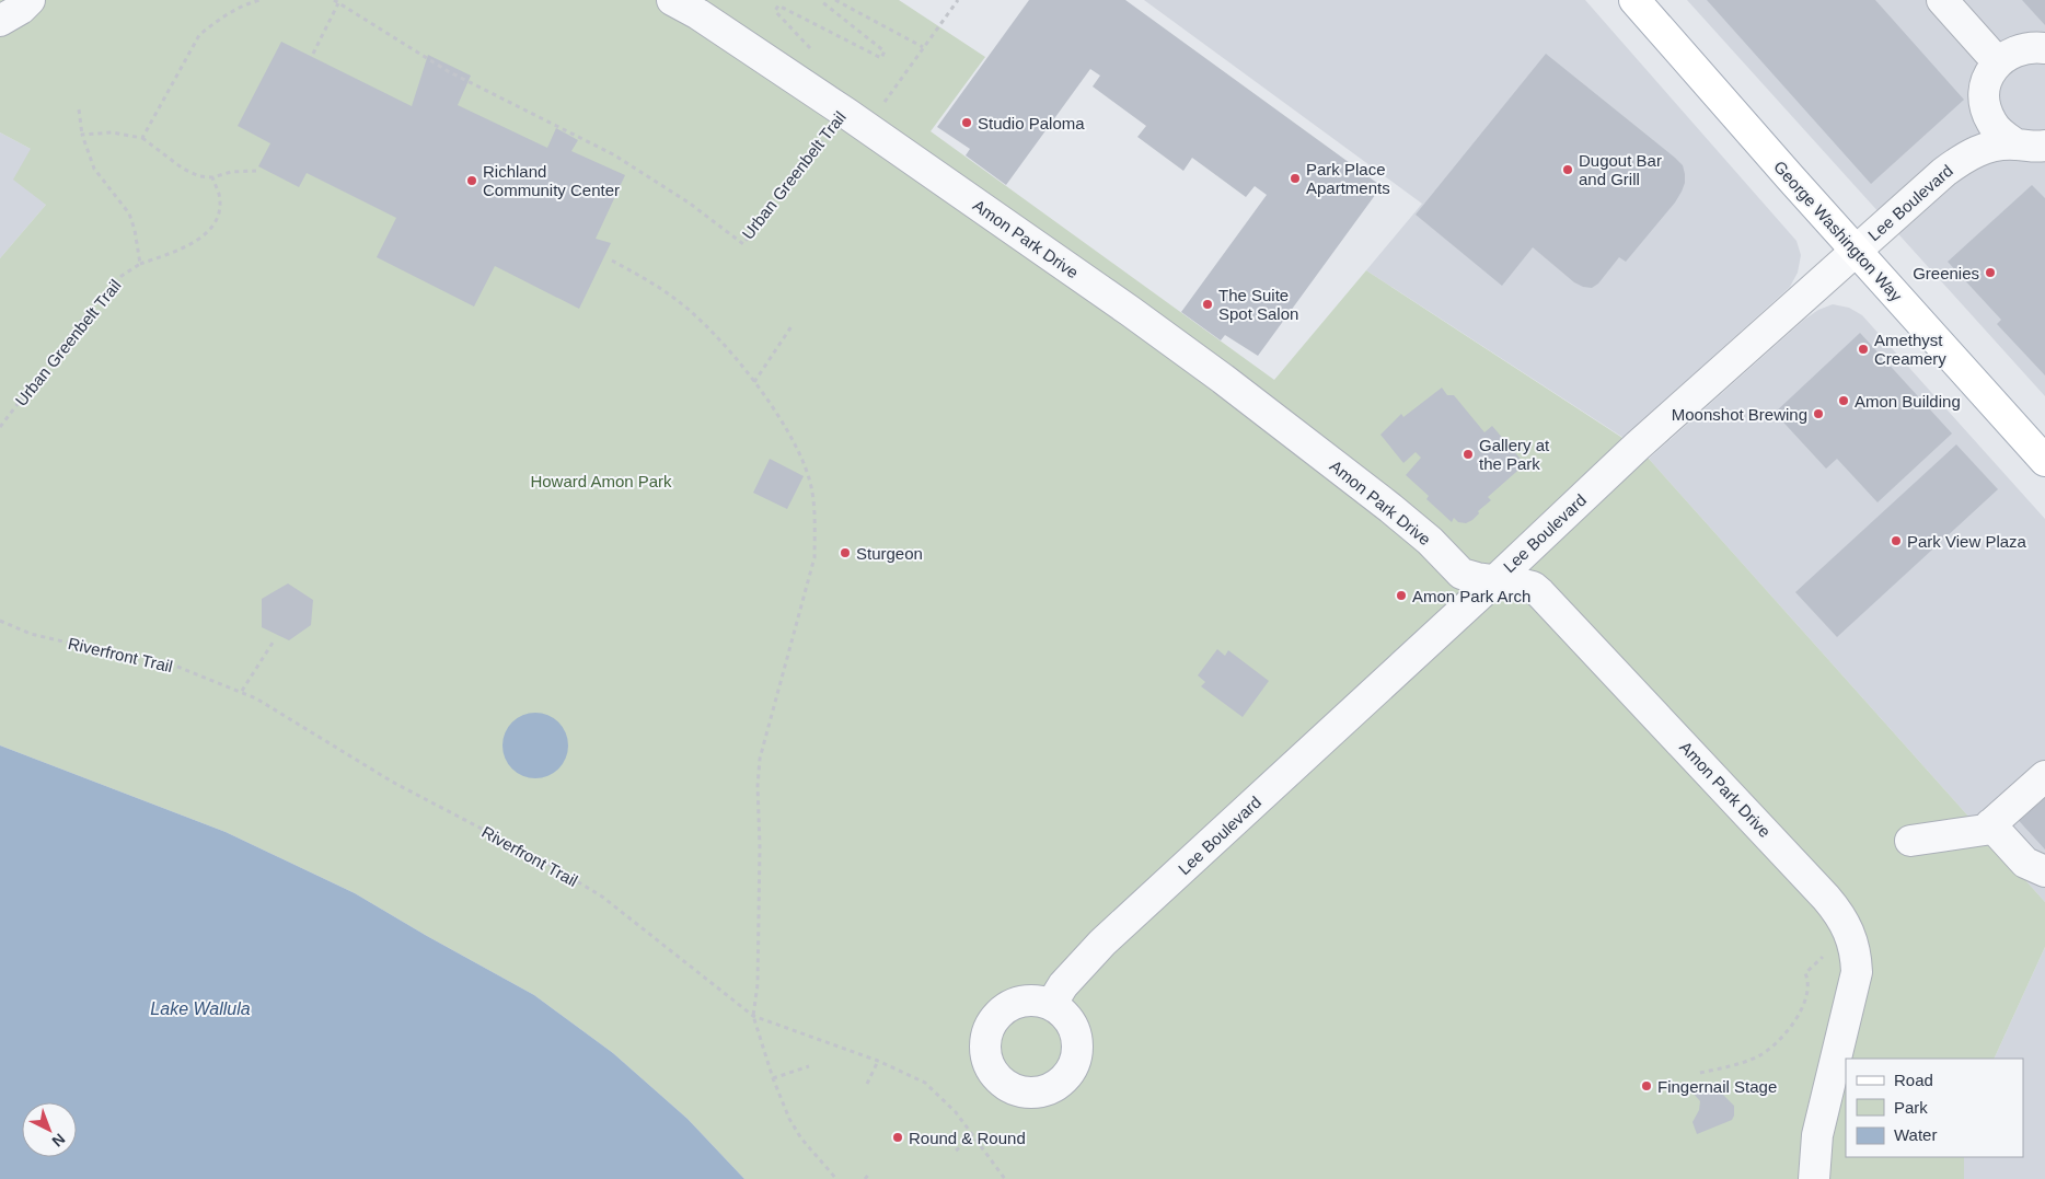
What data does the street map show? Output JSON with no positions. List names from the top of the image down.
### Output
{
  "streets": {
    "main road": ["George Washington Way"],
    "street": ["Lee Boulevard", "Amon Park Drive"],
    "path": ["Urban Greenbelt Trail", "Riverfront Trail"]
  },
  "crossings": [
    ["Urban Greenbelt Trail", "Amon Park Drive"],
    ["Lee Boulevard", "George Washington Way"],
    ["Lee Boulevard", "Amon Park Drive"]
  ],
  "water": ["Lake Wallula"],
  "parks": ["Howard Amon Park"],
  "places": [
    "Studio Paloma",
    "Dugout Bar and Grill",
    "Park Place Apartments",
    "Richland Community Center",
    "Greenies",
    "The Suite Spot Salon",
    "Amethyst Creamery",
    "Amon Building",
    "Moonshot Brewing",
    "Gallery at the Park",
    "Park View Plaza",
    "Sturgeon",
    "Amon Park Arch",
    "Fingernail Stage",
    "Round & Round"
  ],
  "legend": ["Road", "Park", "Water"],
  "north": "bottom right"
}
